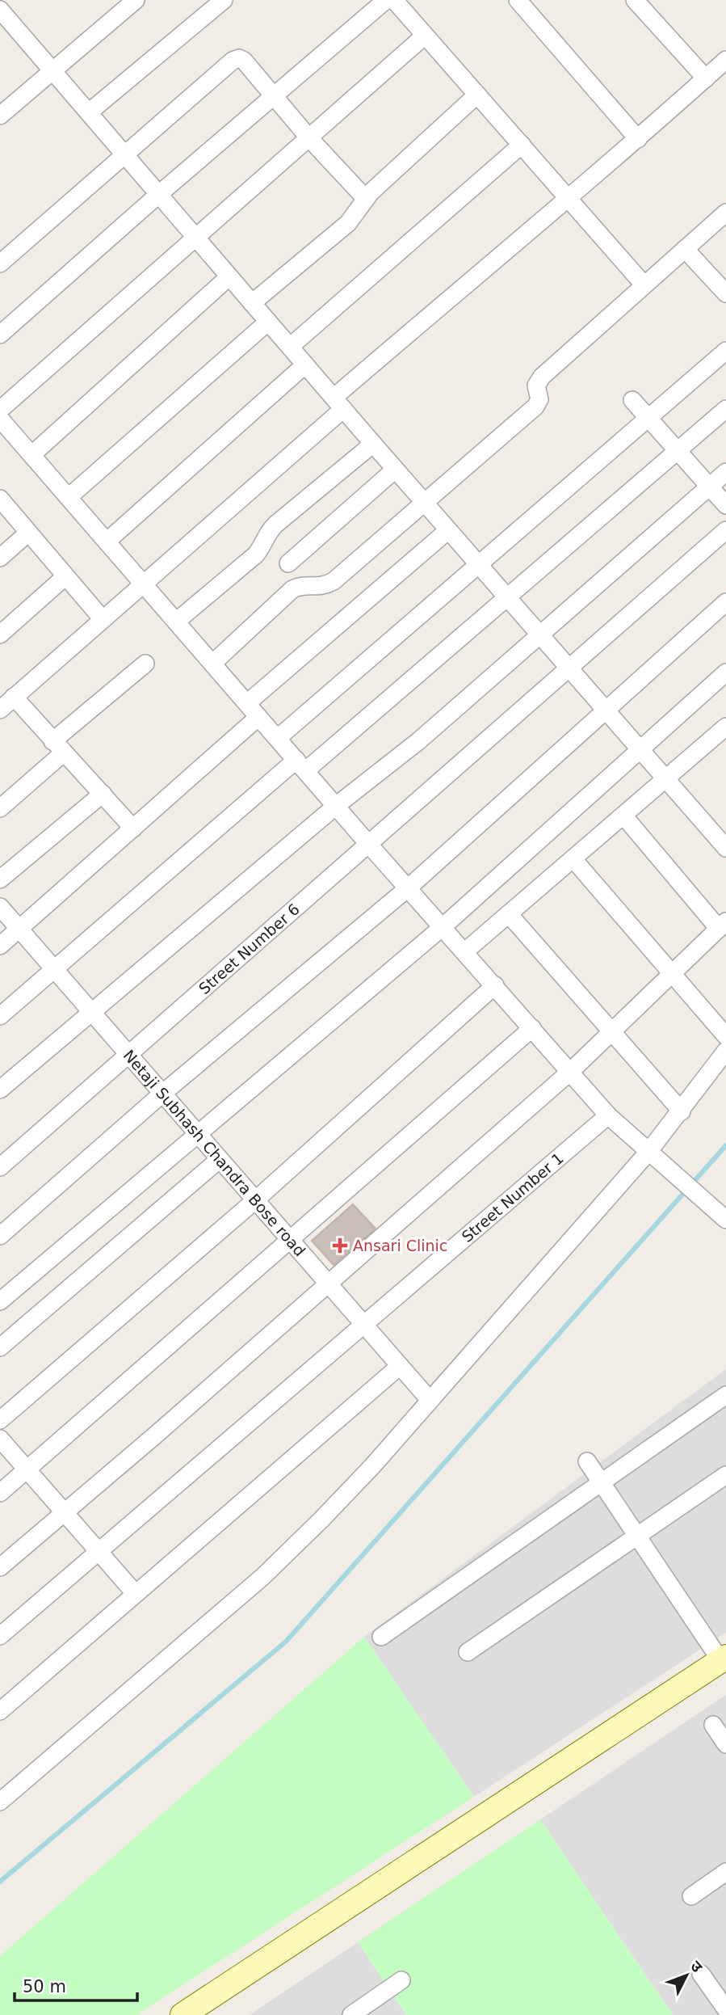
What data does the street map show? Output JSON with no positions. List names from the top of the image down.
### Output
{
  "streets": {
    "street": ["Street Number 6", "Netaji Subhash Chandra Bose road", "Street Number 1"]
  },
  "crossings": [
    ["Street Number 6", "Netaji Subhash Chandra Bose road"],
    ["Netaji Subhash Chandra Bose road", "Street Number 1"]
  ],
  "places": {
    "health": ["Ansari Clinic"]
  },
  "scale_bar": "50 m",
  "north": "top right"
}
